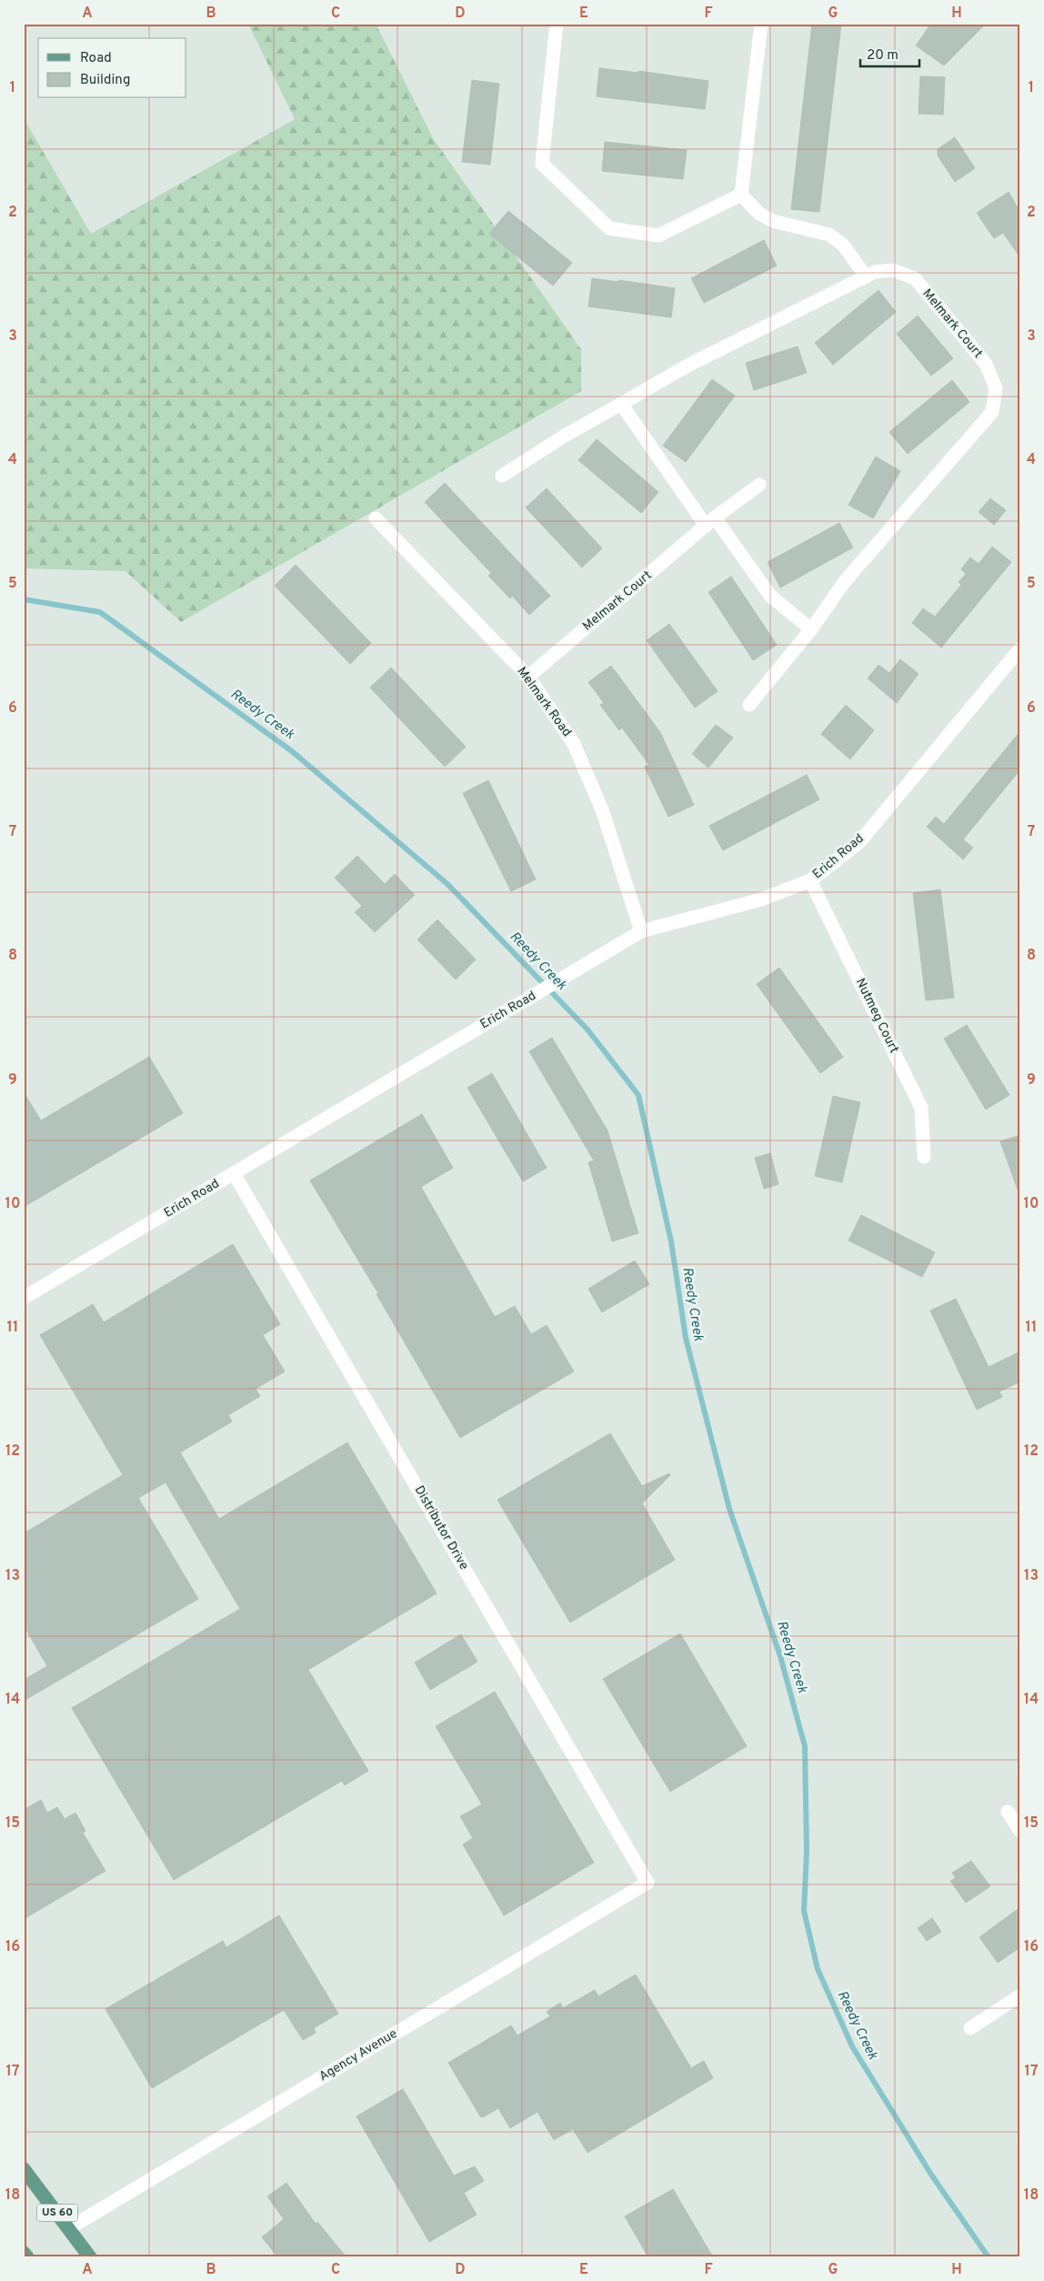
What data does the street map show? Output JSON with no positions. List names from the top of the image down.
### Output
{
  "streets": {
    "main road": ["US 60"],
    "street": [
      "Melmark Court",
      "Melmark Road",
      "Erich Road",
      "Nutmeg Court",
      "Distributor Drive",
      "Agency Avenue"
    ]
  },
  "crossings": [
    ["Melmark Court", "Melmark Road"],
    ["Melmark Road", "Erich Road"],
    ["Erich Road", "Nutmeg Court"],
    ["Erich Road", "Distributor Drive"],
    ["Distributor Drive", "Agency Avenue"],
    ["Agency Avenue", "US 60"]
  ],
  "water": ["Reedy Creek"],
  "legend": ["Road", "Building"],
  "scale_bar": "20 m",
  "grid": {
    "columns": [
      "A",
      "B",
      "C",
      "D",
      "E",
      "F",
      "G",
      "H"
    ],
    "rows": [
      "1",
      "2",
      "3",
      "4",
      "5",
      "6",
      "7",
      "8",
      "9",
      "10",
      "11",
      "12",
      "13",
      "14",
      "15",
      "16",
      "17",
      "18"
    ]
  }
}
